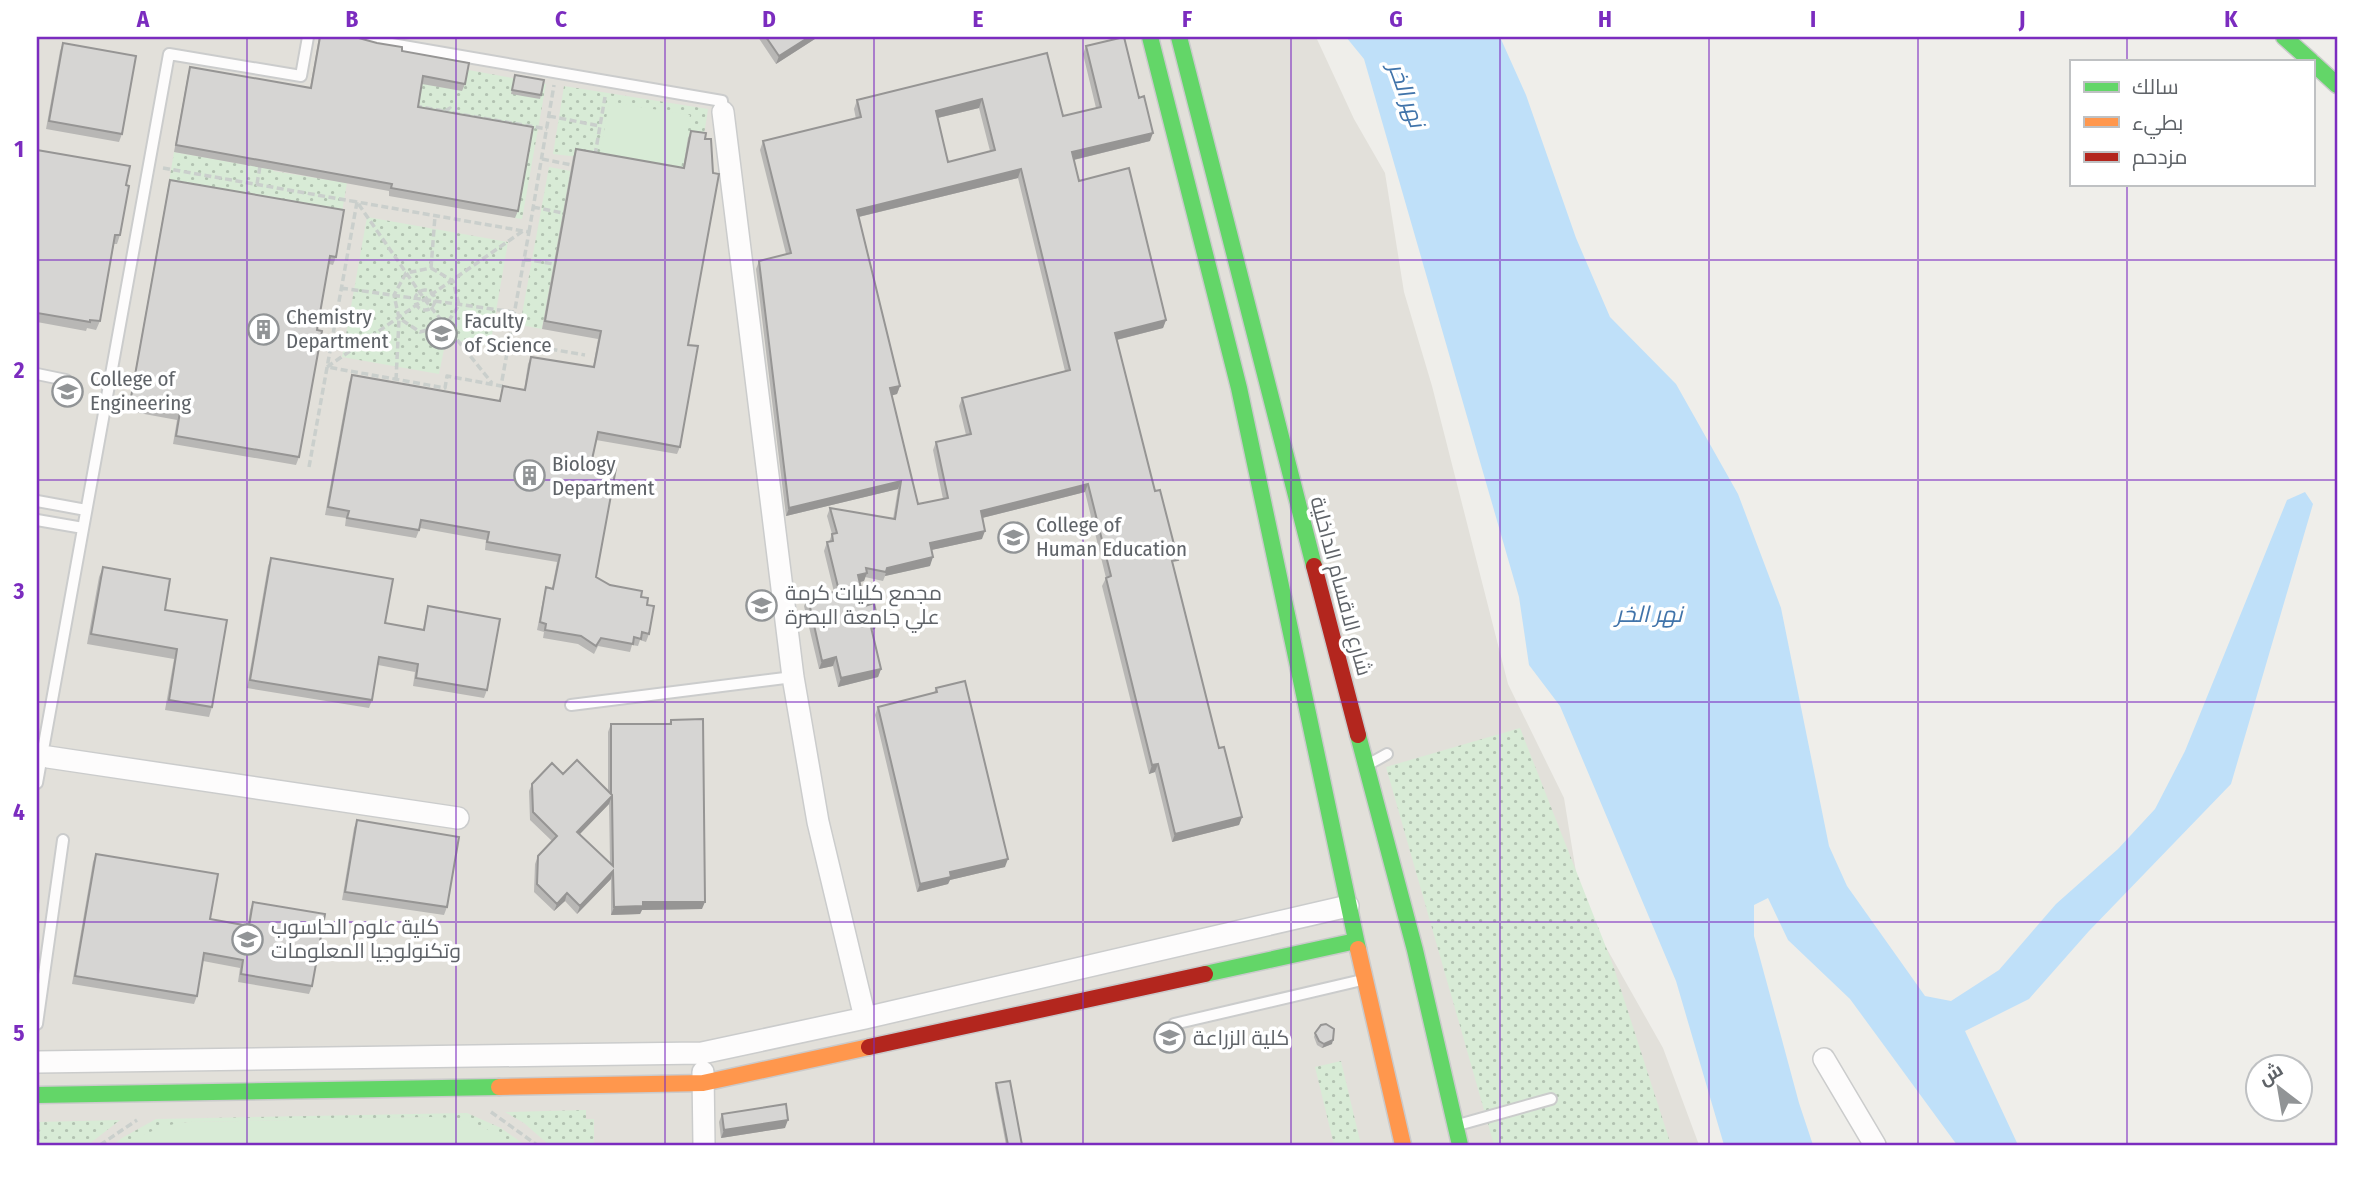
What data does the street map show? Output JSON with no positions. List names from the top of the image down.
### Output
{
  "streets": {
    "street": ["شارع الاقسام الداخلية"]
  },
  "water": ["نهر الخر"],
  "places": {
    "building": ["Chemistry Department", "Biology Department"],
    "school or university": [
      "Faculty of Science",
      "College of Engineering",
      "College of Human Education",
      "مجمع كليات كرمة علي جامعة البصرة",
      "كلية علوم الحاسوب وتكنولوجيا المعلومات",
      "كلية الزراعة"
    ]
  },
  "legend": ["سالك", "بطيء", "مزدحم"],
  "north": "top left",
  "grid": {
    "columns": [
      "A",
      "B",
      "C",
      "D",
      "E",
      "F",
      "G",
      "H",
      "I",
      "J",
      "K"
    ],
    "rows": [
      "1",
      "2",
      "3",
      "4",
      "5"
    ]
  }
}
